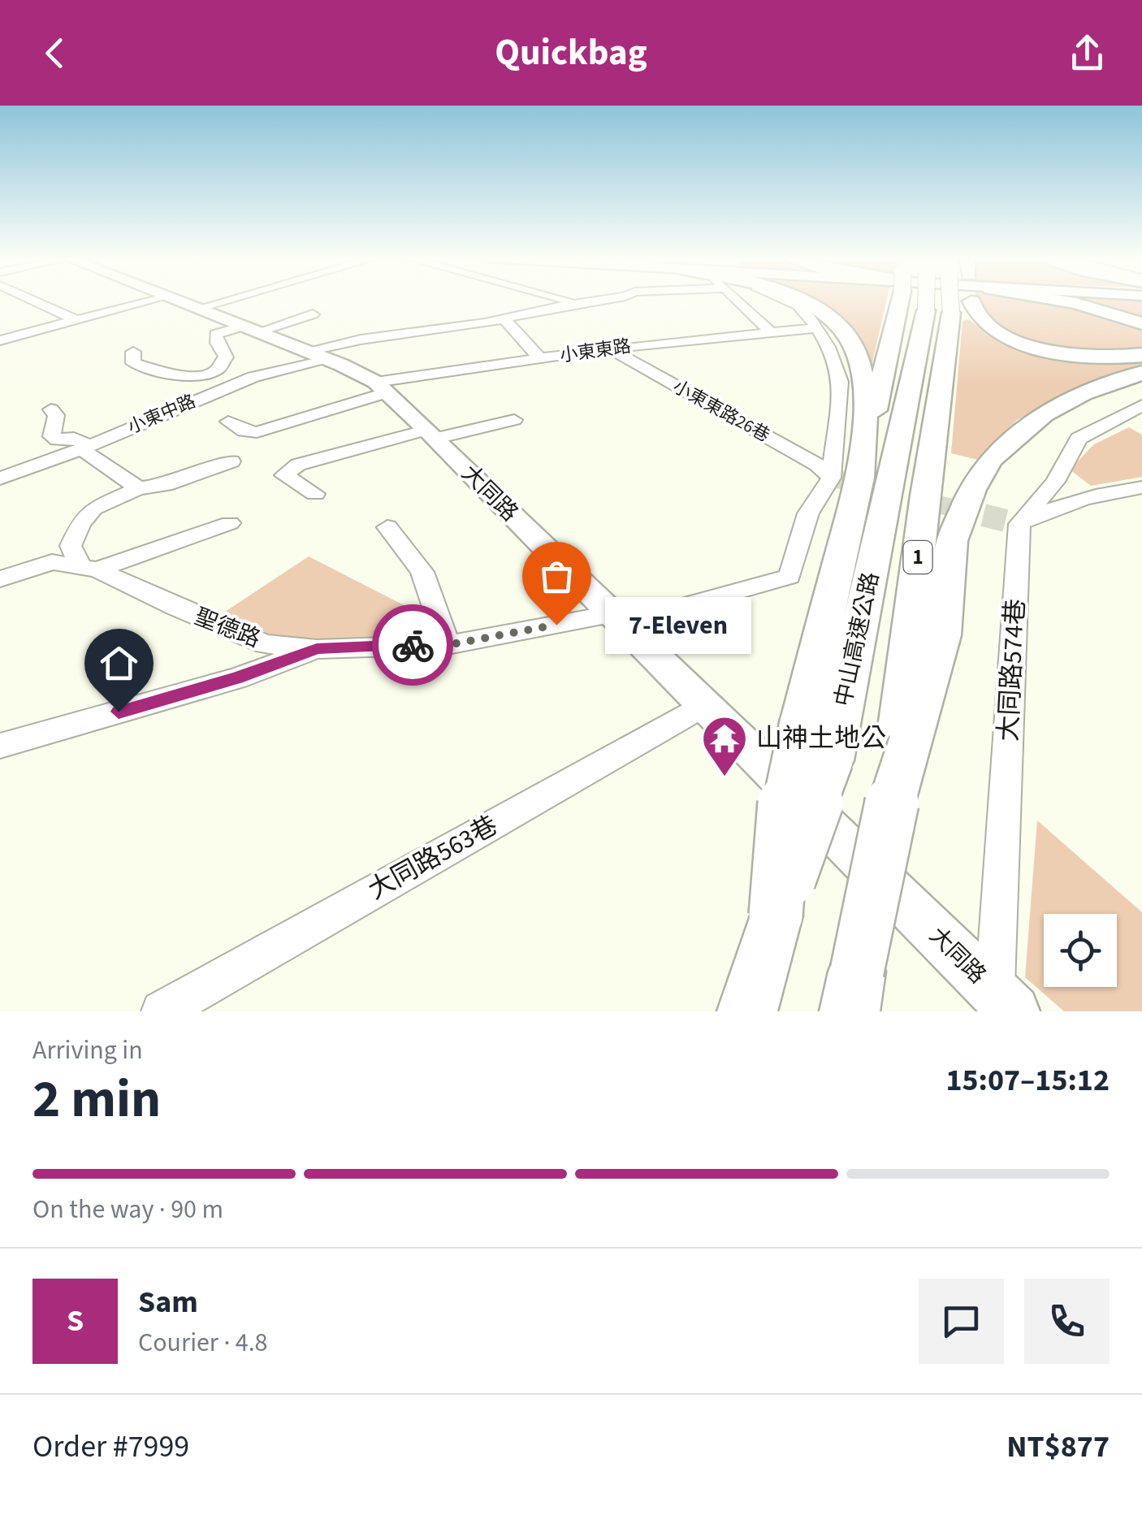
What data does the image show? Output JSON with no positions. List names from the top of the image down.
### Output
{
  "streets": {
    "highway": ["1", "中山高速公路"],
    "main road": ["大同路"],
    "street": [
      "小東東路",
      "小東東路26巷",
      "小東中路",
      "聖德路",
      "大同路574巷",
      "大同路563巷"
    ]
  },
  "crossings": [
    ["小東東路", "小東東路26巷"],
    ["小東東路", "大同路"],
    ["小東東路26巷", "聖德路"],
    ["小東中路", "大同路"],
    ["大同路", "聖德路"],
    ["大同路", "大同路574巷"],
    ["大同路", "大同路563巷"]
  ],
  "places": {
    "other": ["7-Eleven"],
    "temple": ["山神土地公"]
  },
  "page": {
    "header": "Quickbag",
    "bubble": "7-Eleven",
    "heading": ["2 min", "Arriving in", "15:07–15:12"],
    "panel": [
      "Sam",
      "Courier · 4.8",
      "Order #7999",
      "NT$877"
    ],
    "bar": "On the way · 90 m",
    "round": "S"
  }
}
